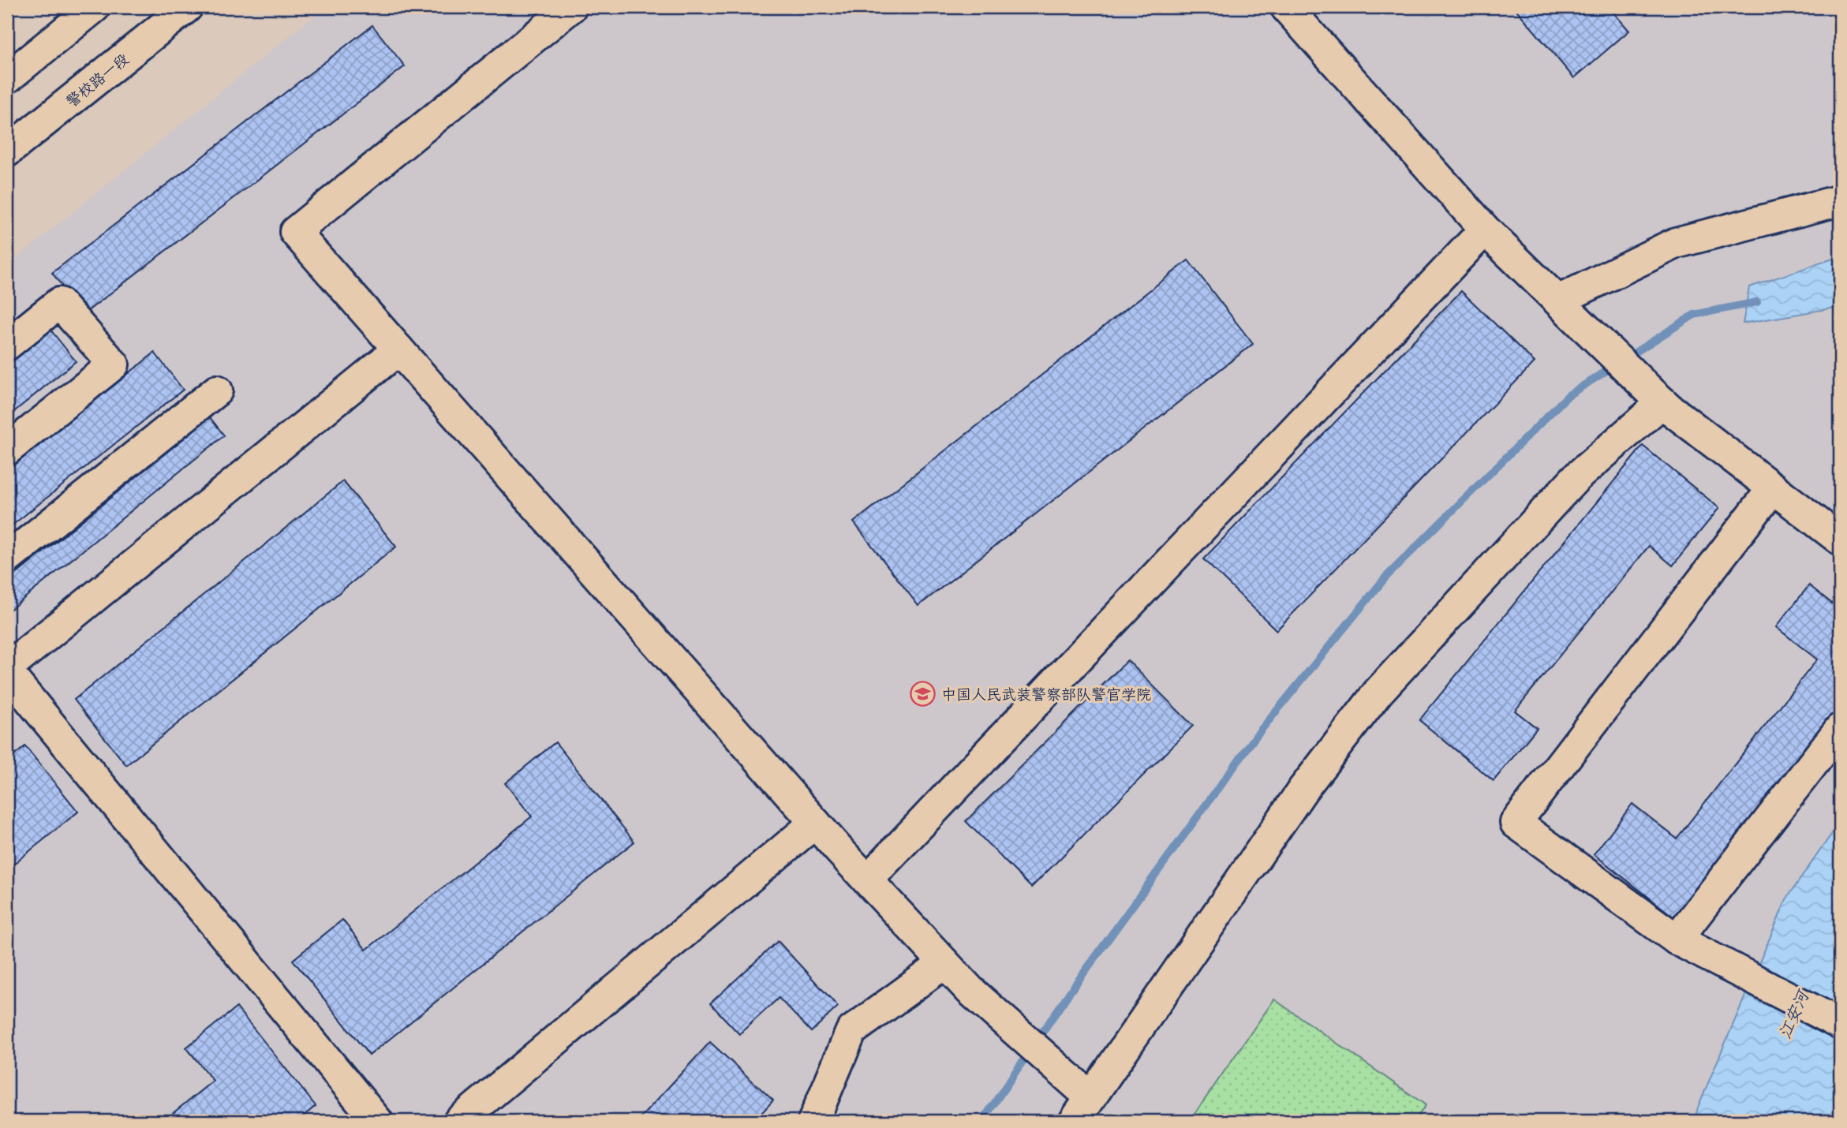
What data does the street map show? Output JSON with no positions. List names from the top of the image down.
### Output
{
  "streets": {
    "street": ["警校路一段"]
  },
  "water": ["江安河"],
  "places": {
    "school or university": ["中国人民武装警察部队警官学院"]
  }
}
